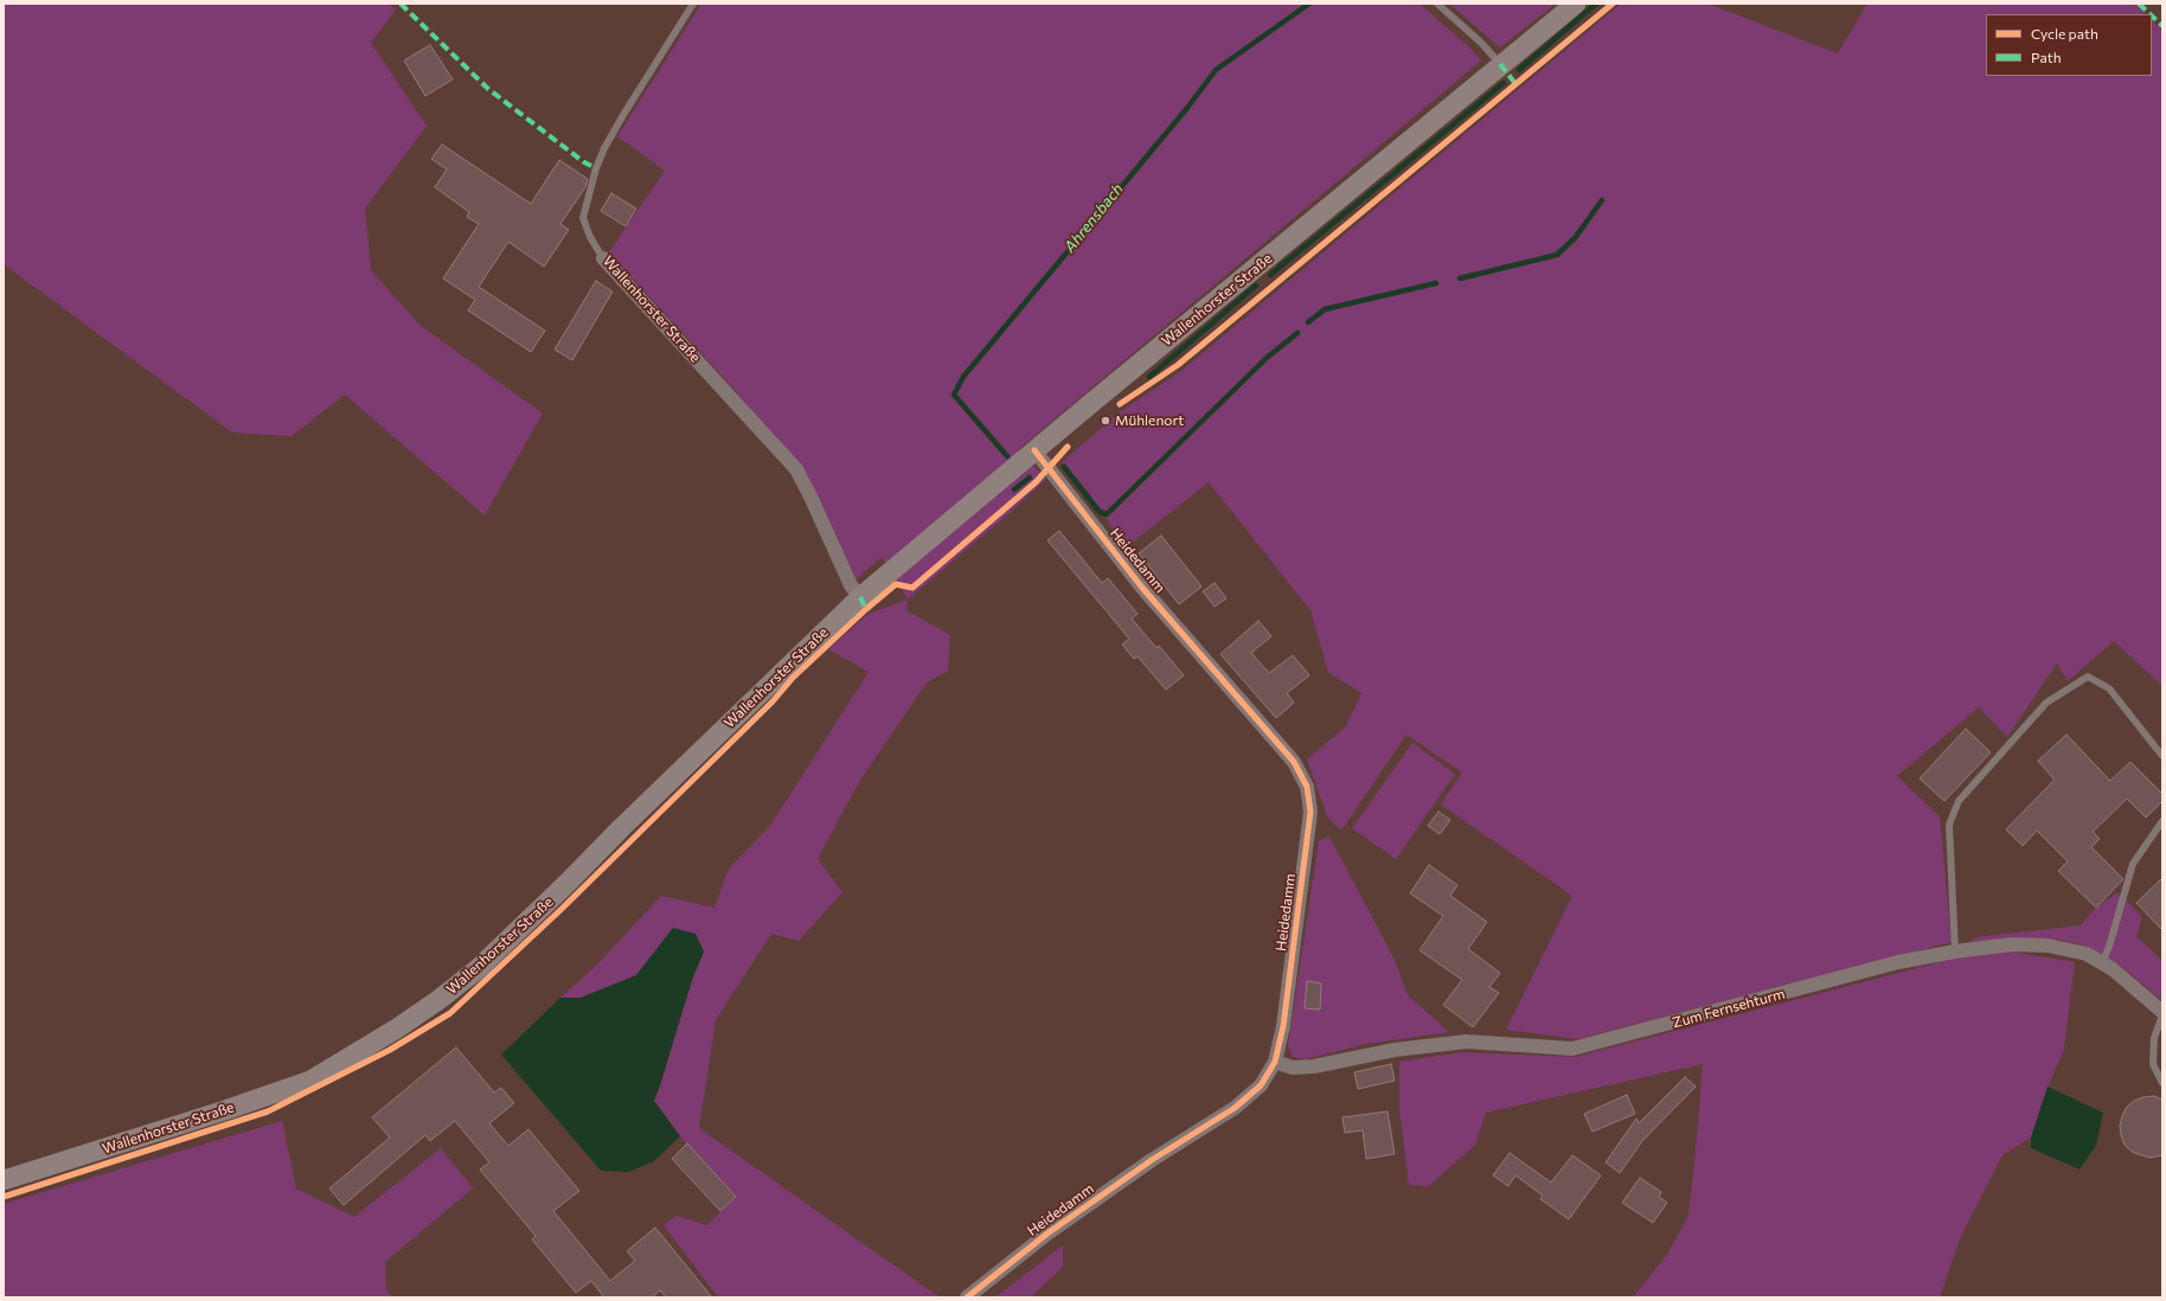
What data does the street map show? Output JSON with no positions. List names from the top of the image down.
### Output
{
  "streets": {
    "main road": ["Wallenhorster Straße"],
    "street": ["Heidedamm", "Zum Fernsehturm"]
  },
  "crossings": [
    ["Wallenhorster Straße", "Heidedamm"],
    ["Heidedamm", "Zum Fernsehturm"]
  ],
  "water": ["Ahrensbach"],
  "places": ["Mühlenort"],
  "legend": ["Cycle path", "Path"]
}
